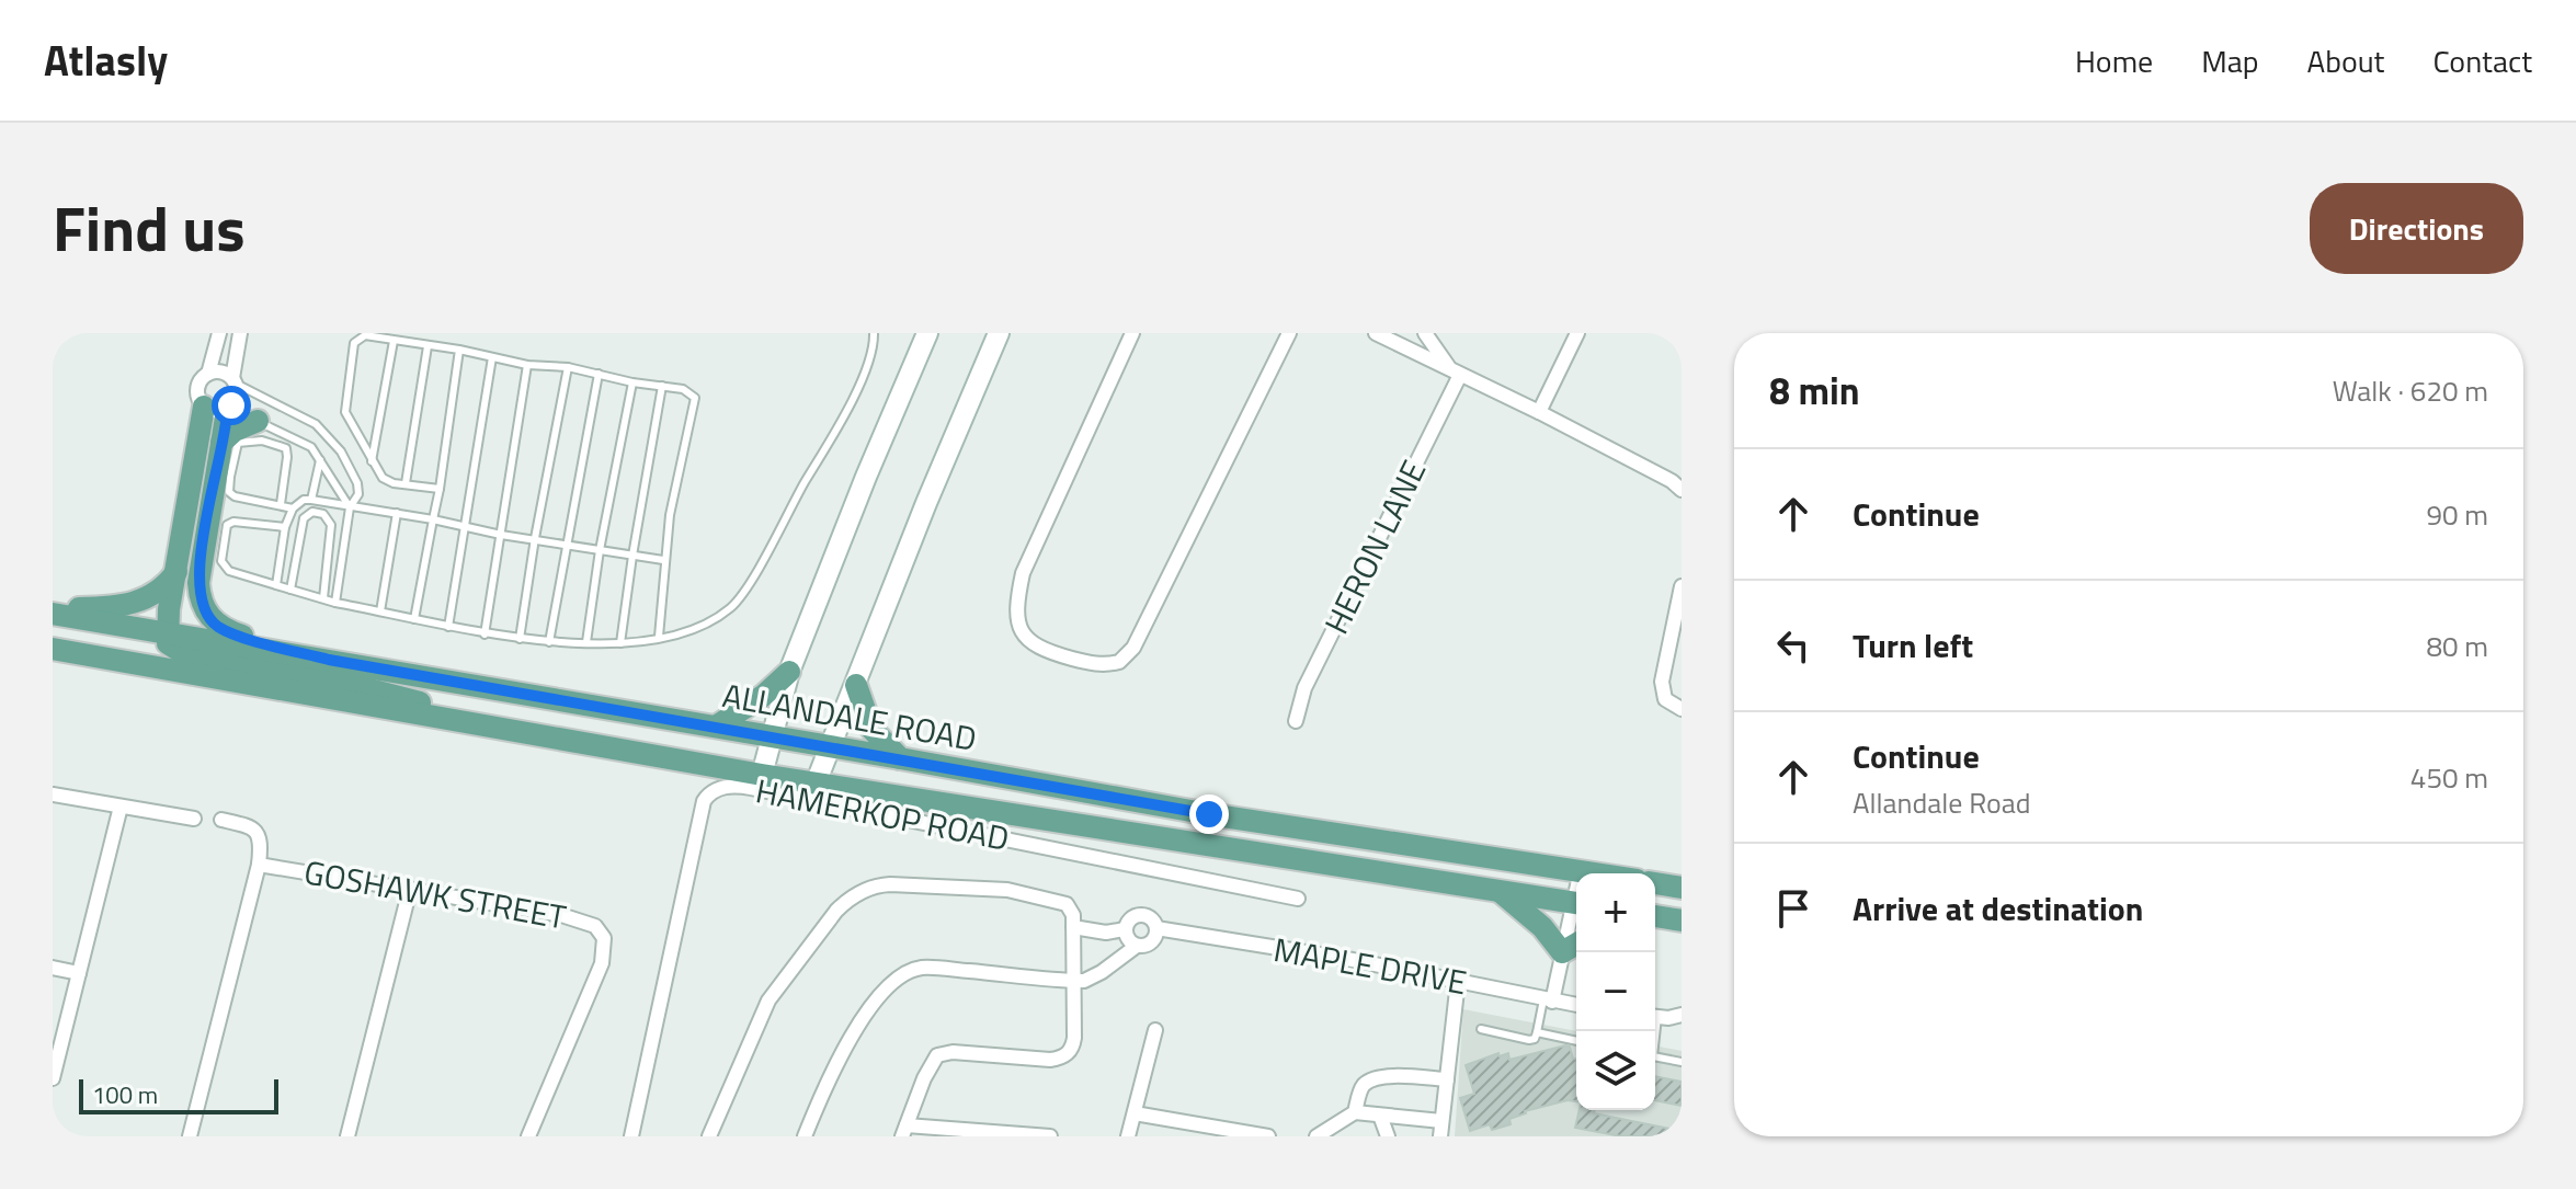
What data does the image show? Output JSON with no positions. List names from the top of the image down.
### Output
{
  "streets": {
    "main road": ["ALLANDALE ROAD"],
    "street": [
      "HERON LANE",
      "HAMERKOP ROAD",
      "GOSHAWK STREET",
      "MAPLE DRIVE"
    ]
  },
  "scale_bar": "100 m",
  "page": {
    "header": "Atlasly",
    "nav": [
      "Home",
      "Map",
      "About",
      "Contact"
    ],
    "title": "Find us",
    "buttons": "Directions",
    "heading": ["8 min", "Walk · 620 m"],
    "list": [
      ["Continue", "90 m"],
      ["Turn left", "80 m"],
      ["Continue", "Allandale Road", "450 m"],
      "Arrive at destination"
    ],
    "map_buttons": ["+", "−"],
    "scale": "100 m"
  }
}
